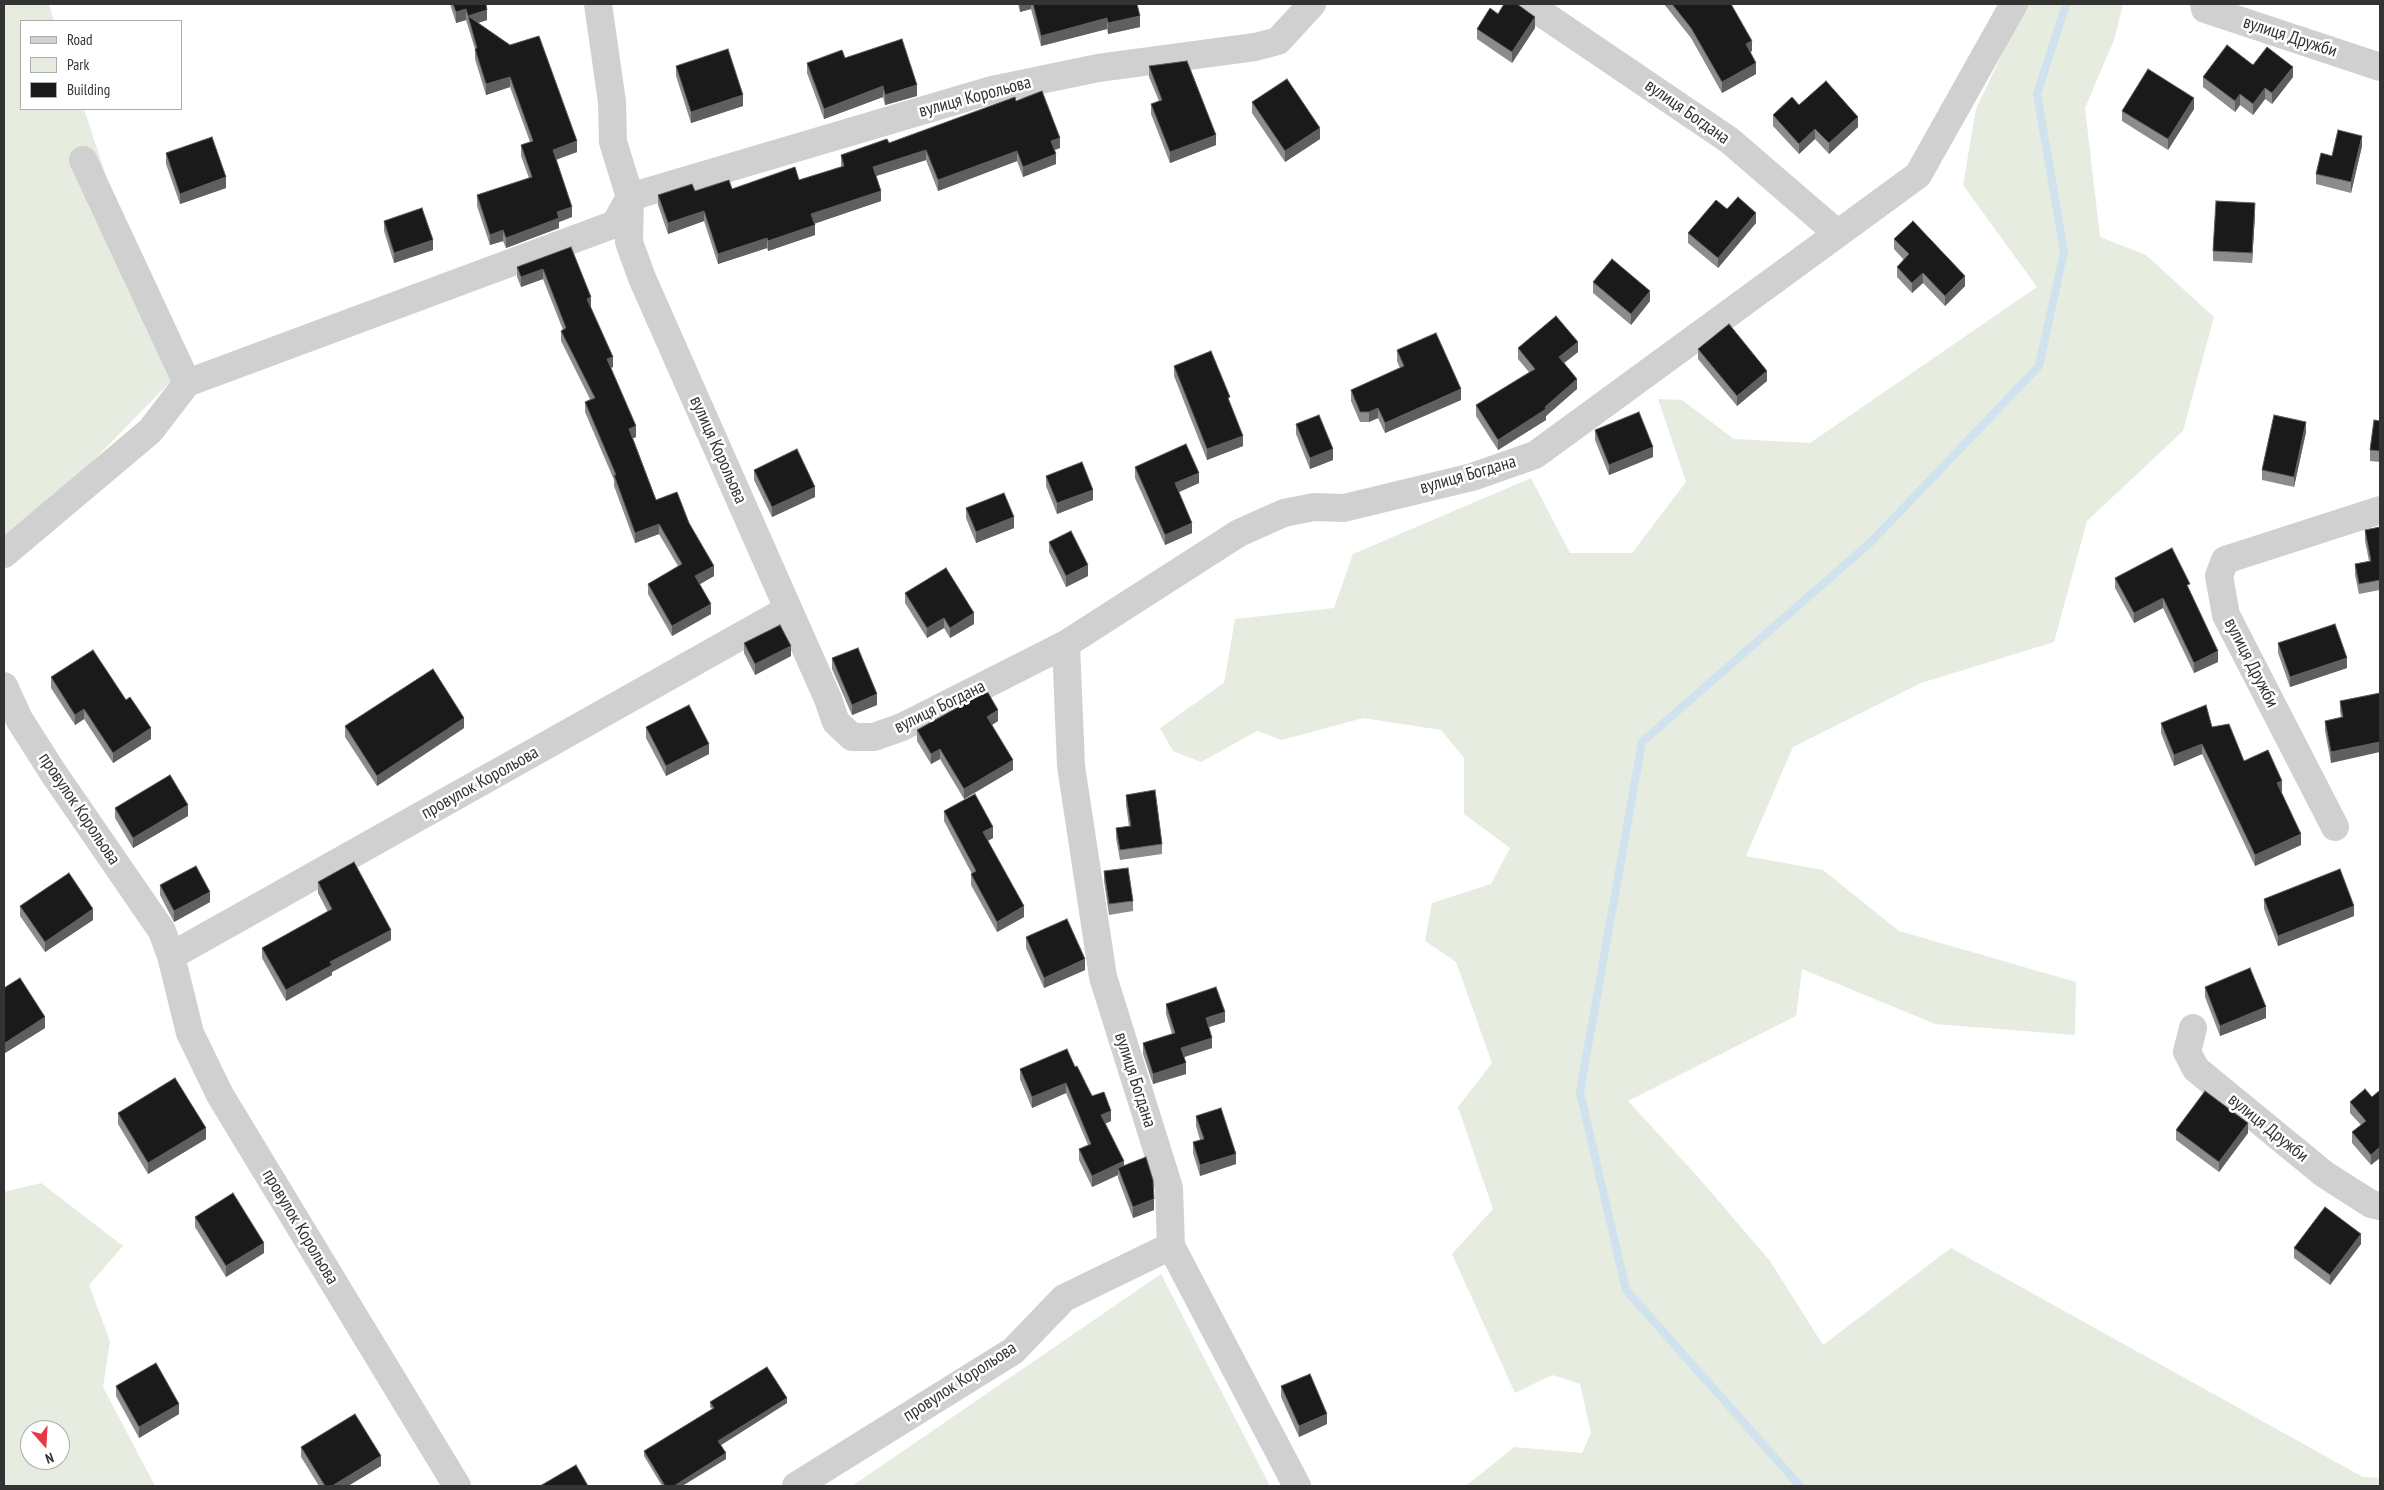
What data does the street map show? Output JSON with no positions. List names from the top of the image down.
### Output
{
  "streets": {
    "street": [
      "вулиця Дружби",
      "вулиця Корольова",
      "вулиця Богдана",
      "провулок Корольова"
    ]
  },
  "crossings": [
    ["вулиця Корольова", "вулиця Богдана"],
    ["вулиця Корольова", "провулок Корольова"],
    ["вулиця Богдана", "провулок Корольова"]
  ],
  "legend": ["Road", "Park", "Building"],
  "north": "bottom"
}
